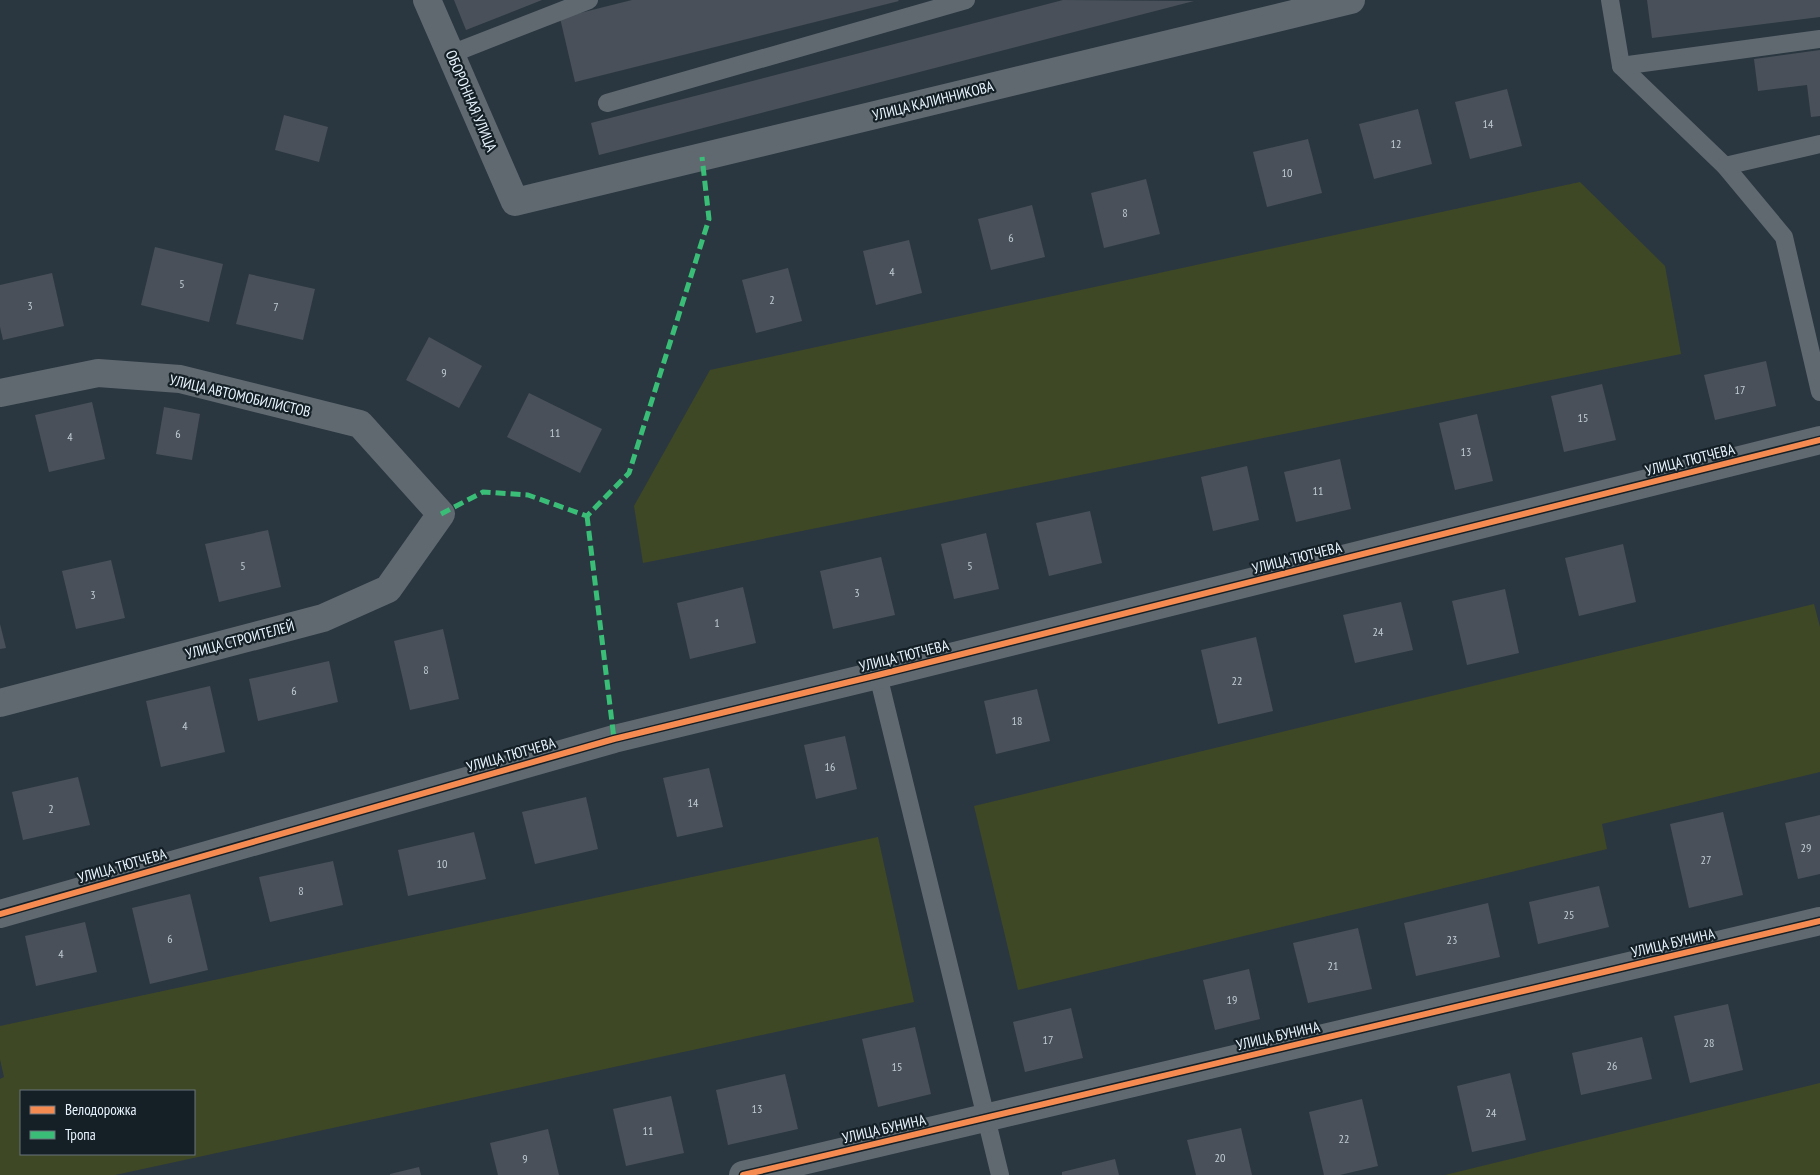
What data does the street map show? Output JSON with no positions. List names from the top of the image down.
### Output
{
  "streets": {
    "street": [
      "ОБОРОННАЯ УЛИЦА",
      "УЛИЦА КАЛИННИКОВА",
      "УЛИЦА АВТОМОБИЛИСТОВ",
      "УЛИЦА ТЮТЧЕВА",
      "УЛИЦА СТРОИТЕЛЕЙ",
      "УЛИЦА БУНИНА"
    ]
  },
  "crossings": [
    ["ОБОРОННАЯ УЛИЦА", "УЛИЦА КАЛИННИКОВА"],
    ["УЛИЦА АВТОМОБИЛИСТОВ", "УЛИЦА СТРОИТЕЛЕЙ"]
  ],
  "house_numbers": [
    "14",
    "12",
    "10",
    "8",
    "6",
    "4",
    "5",
    "2",
    "3",
    "7",
    "9",
    "17",
    "15",
    "11",
    "6",
    "4",
    "13",
    "11",
    "5",
    "5",
    "3",
    "3",
    "1",
    "24",
    "8",
    "22",
    "6",
    "18",
    "4",
    "16",
    "14",
    "2",
    "29",
    "27",
    "10",
    "8",
    "25",
    "6",
    "23",
    "4",
    "21",
    "19",
    "17",
    "28",
    "26",
    "15",
    "13",
    "24",
    "11",
    "22",
    "20",
    "9"
  ],
  "legend": ["Велодорожка", "Тропа"]
}
